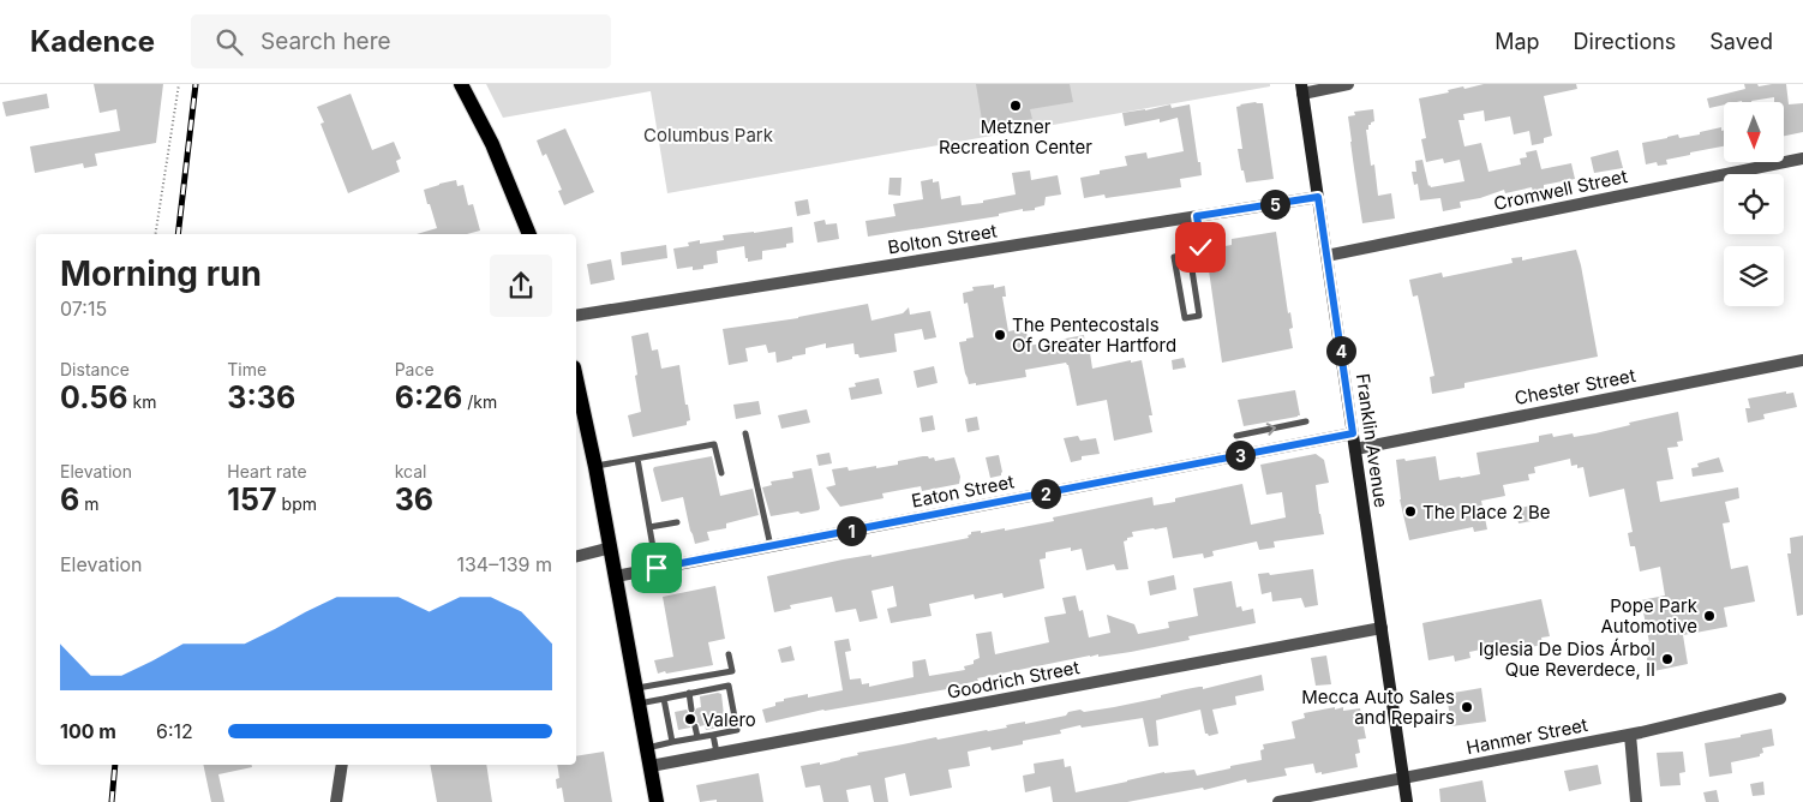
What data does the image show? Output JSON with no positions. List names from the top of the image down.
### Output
{
  "streets": {
    "main road": ["Franklin Avenue"],
    "street": [
      "Cromwell Street",
      "Bolton Street",
      "Chester Street",
      "Eaton Street",
      "Goodrich Street",
      "Hanmer Street"
    ]
  },
  "crossings": [
    ["Cromwell Street", "Franklin Avenue"],
    ["Bolton Street", "Franklin Avenue"],
    ["Chester Street", "Franklin Avenue"],
    ["Franklin Avenue", "Eaton Street"],
    ["Franklin Avenue", "Goodrich Street"],
    ["Franklin Avenue", "Hanmer Street"]
  ],
  "parks": ["Columbus Park"],
  "places": [
    "Metzner Recreation Center",
    "The Pentecostals Of Greater Hartford",
    "The Place 2 Be",
    "Pope Park Automotive",
    "Iglesia De Dios Árbol Que Reverdece, II",
    "Mecca Auto Sales and Repairs",
    "Valero"
  ],
  "north": "bottom",
  "page": {
    "header": "Kadence",
    "search": "Search here",
    "nav": ["Map", "Directions", "Saved"],
    "pins": [
      "5",
      "4",
      "3",
      "2",
      "1"
    ],
    "heading": ["Morning run", "07:15"],
    "stats": [
      ["Distance", "0.56 km"],
      ["Time", "3:36"],
      ["Pace", "6:26 /km"],
      ["Elevation", "6 m"],
      ["Heart rate", "157 bpm"],
      ["kcal", "36"]
    ],
    "chart": ["Elevation", "134–139 m"],
    "list": [
      {
        "name": "100 m",
        "note": "6:12"
      }
    ]
  }
}
